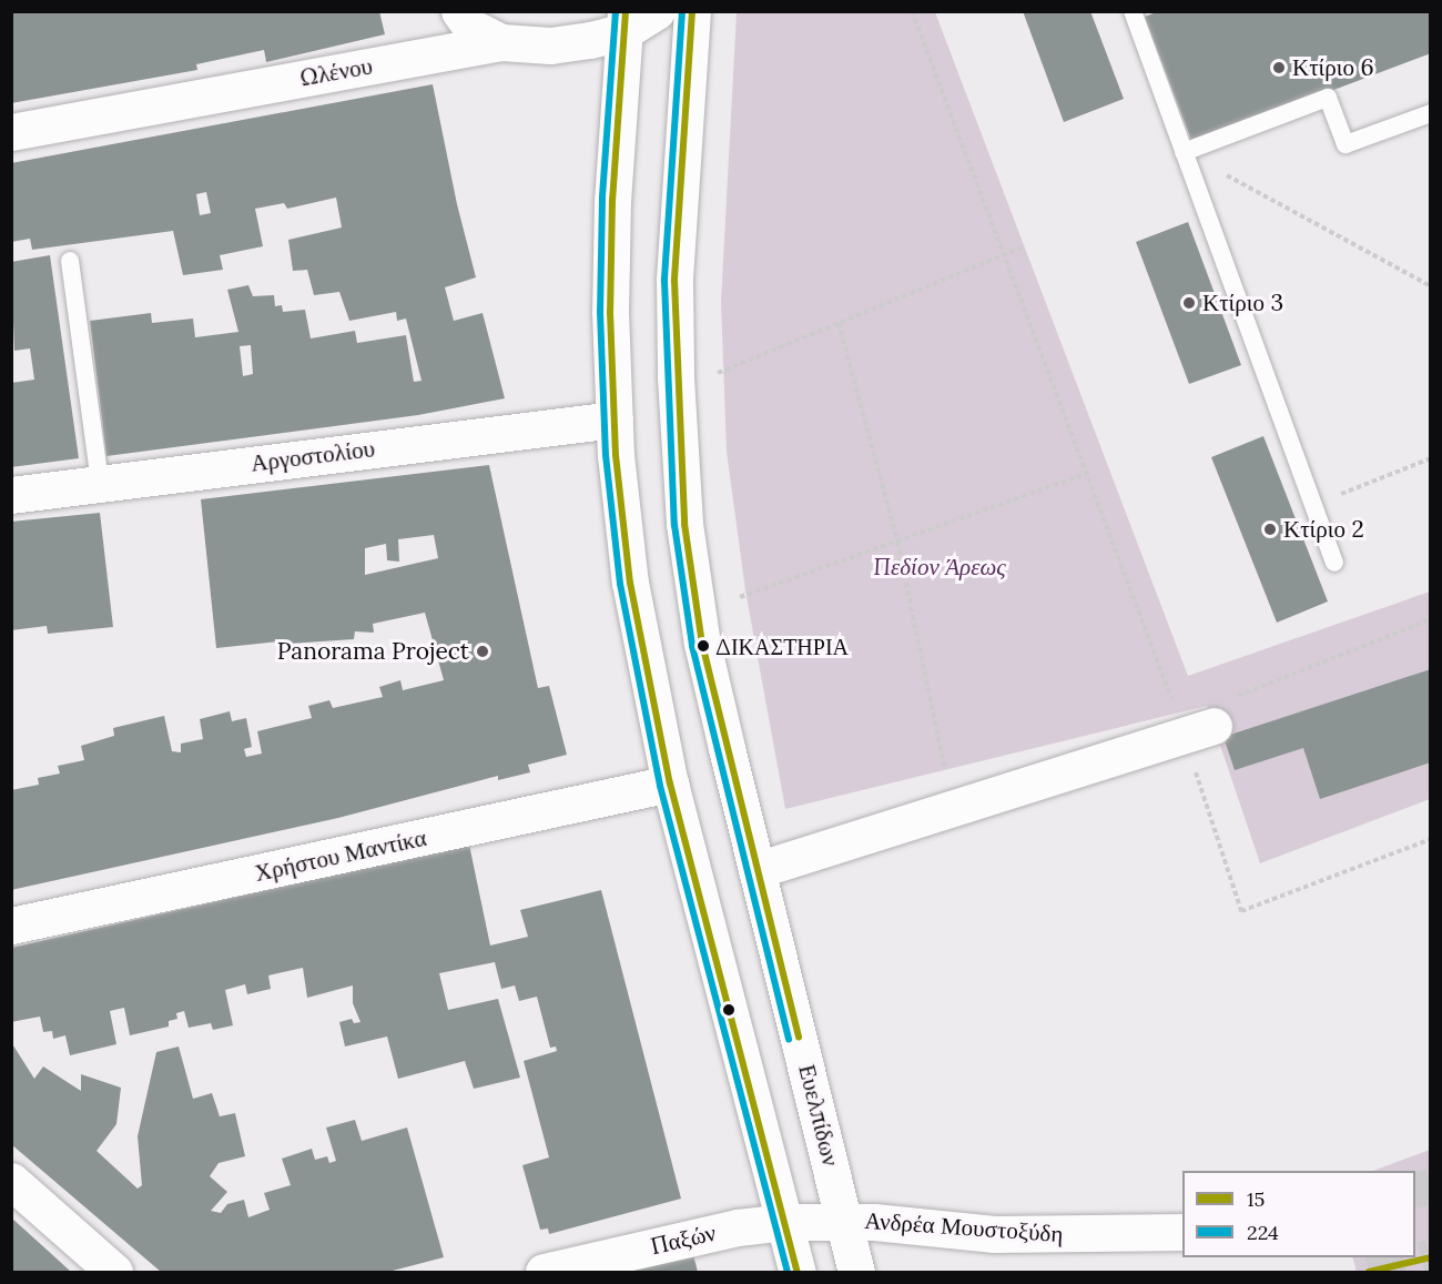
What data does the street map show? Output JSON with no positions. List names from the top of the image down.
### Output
{
  "streets": {
    "street": [
      "Ωλένου",
      "Αργοστολίου",
      "Χρήστου Μαντίκα",
      "Ευελπίδων",
      "Ανδρέα Μουστοξύδη",
      "Παξών"
    ]
  },
  "crossings": [
    ["Ευελπίδων", "Ανδρέα Μουστοξύδη"],
    ["Ανδρέα Μουστοξύδη", "Παξών"]
  ],
  "parks": ["Πεδίον Άρεως"],
  "places": [
    "Κτίριο 6",
    "Κτίριο 3",
    "Κτίριο 2",
    "ΔΙΚΑΣΤΗΡΙΑ",
    "Panorama Project"
  ],
  "lines": ["transit line 15", "transit line 224"],
  "legend": ["15", "224"]
}
